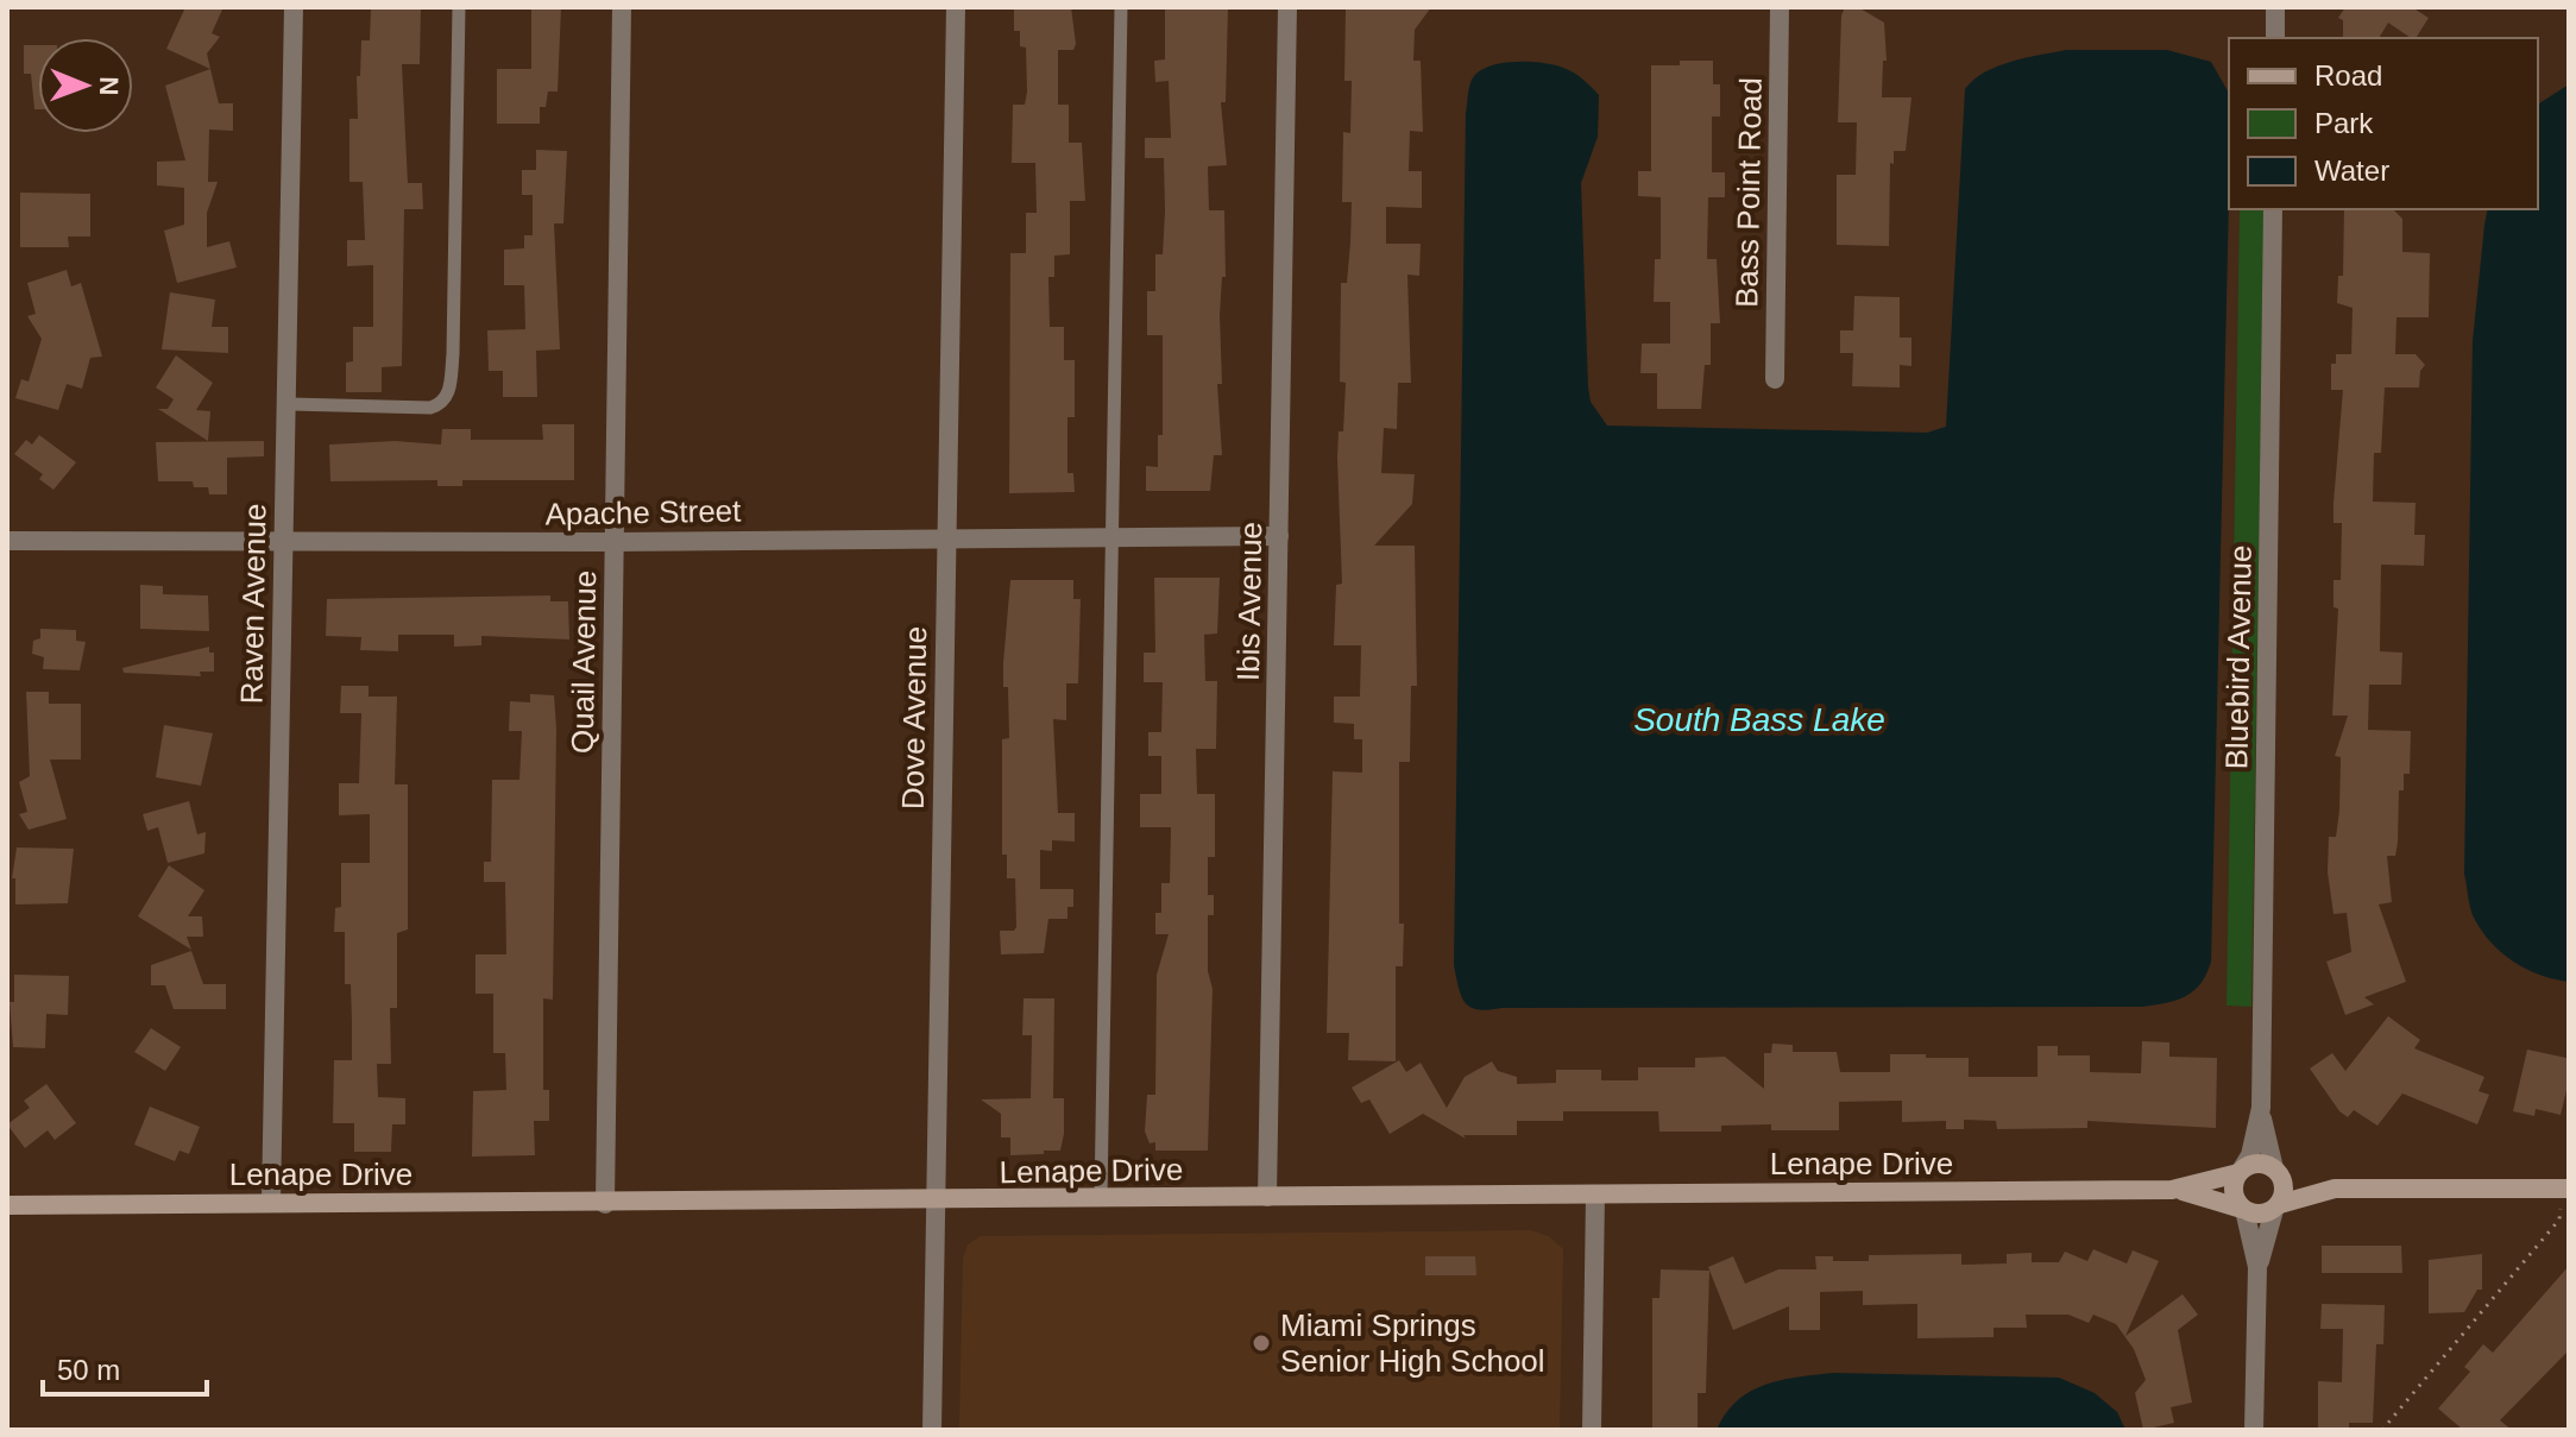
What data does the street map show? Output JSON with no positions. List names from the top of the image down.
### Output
{
  "streets": {
    "street": [
      "Bass Point Road",
      "Apache Street",
      "Ibis Avenue",
      "Raven Avenue",
      "Bluebird Avenue",
      "Quail Avenue",
      "Dove Avenue",
      "Lenape Drive"
    ]
  },
  "crossings": [
    ["Apache Street", "Ibis Avenue"],
    ["Apache Street", "Raven Avenue"],
    ["Apache Street", "Quail Avenue"],
    ["Apache Street", "Dove Avenue"],
    ["Ibis Avenue", "Lenape Drive"],
    ["Raven Avenue", "Lenape Drive"],
    ["Bluebird Avenue", "Lenape Drive"],
    ["Quail Avenue", "Lenape Drive"],
    ["Dove Avenue", "Lenape Drive"]
  ],
  "water": ["South Bass Lake"],
  "places": ["Miami Springs Senior High School"],
  "legend": ["Road", "Park", "Water"],
  "scale_bar": "50 m",
  "north": "right"
}
